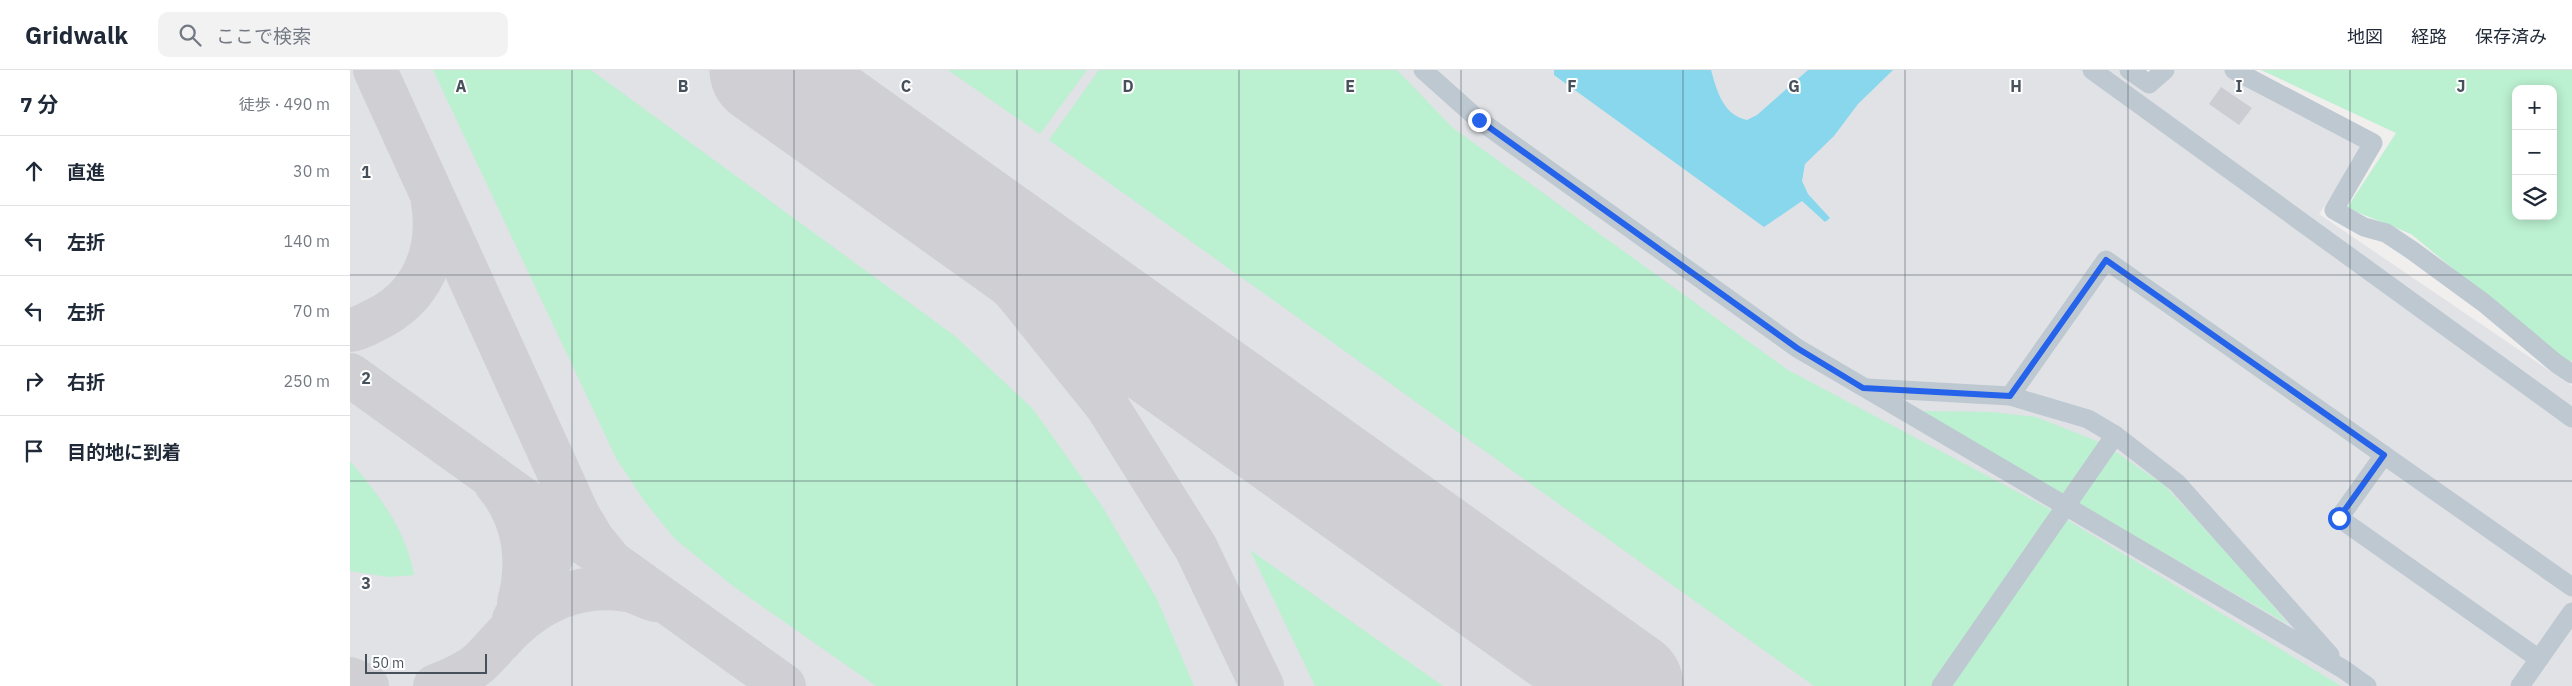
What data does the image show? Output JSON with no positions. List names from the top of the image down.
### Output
{
  "scale_bar": "50 m",
  "page": {
    "header": "Gridwalk",
    "search": "ここで検索",
    "nav": ["地図", "経路", "保存済み"],
    "heading": ["7 分", "徒歩 · 490 m"],
    "map_buttons": ["+", "−"],
    "list": [
      ["直進", "30 m"],
      ["左折", "140 m"],
      ["左折", "70 m"],
      ["右折", "250 m"],
      "目的地に到着"
    ],
    "scale": "50 m"
  },
  "grid": {
    "columns": [
      "A",
      "B",
      "C",
      "D",
      "E",
      "F",
      "G",
      "H",
      "I",
      "J"
    ],
    "rows": ["1", "2", "3"]
  }
}
